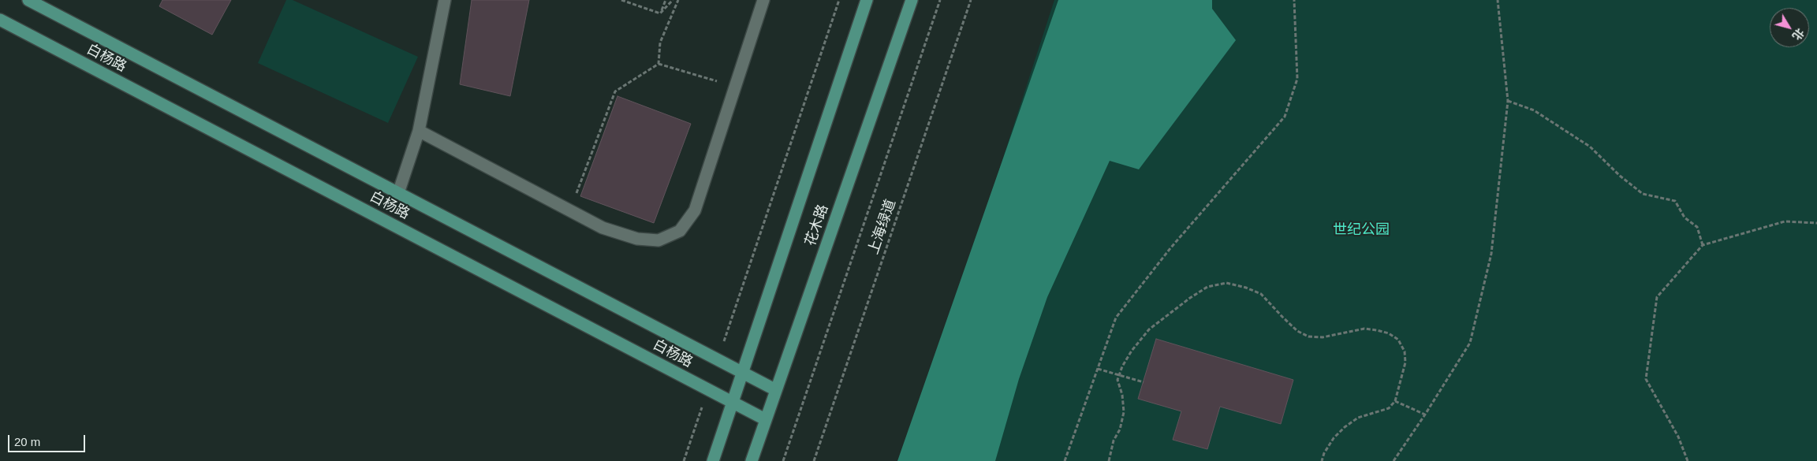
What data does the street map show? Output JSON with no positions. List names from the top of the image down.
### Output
{
  "streets": {
    "main road": ["白杨路", "花木路"],
    "path": ["上海绿道"]
  },
  "crossings": [
    ["白杨路", "花木路"]
  ],
  "parks": ["世纪公园"],
  "scale_bar": "20 m",
  "north": "bottom right"
}
